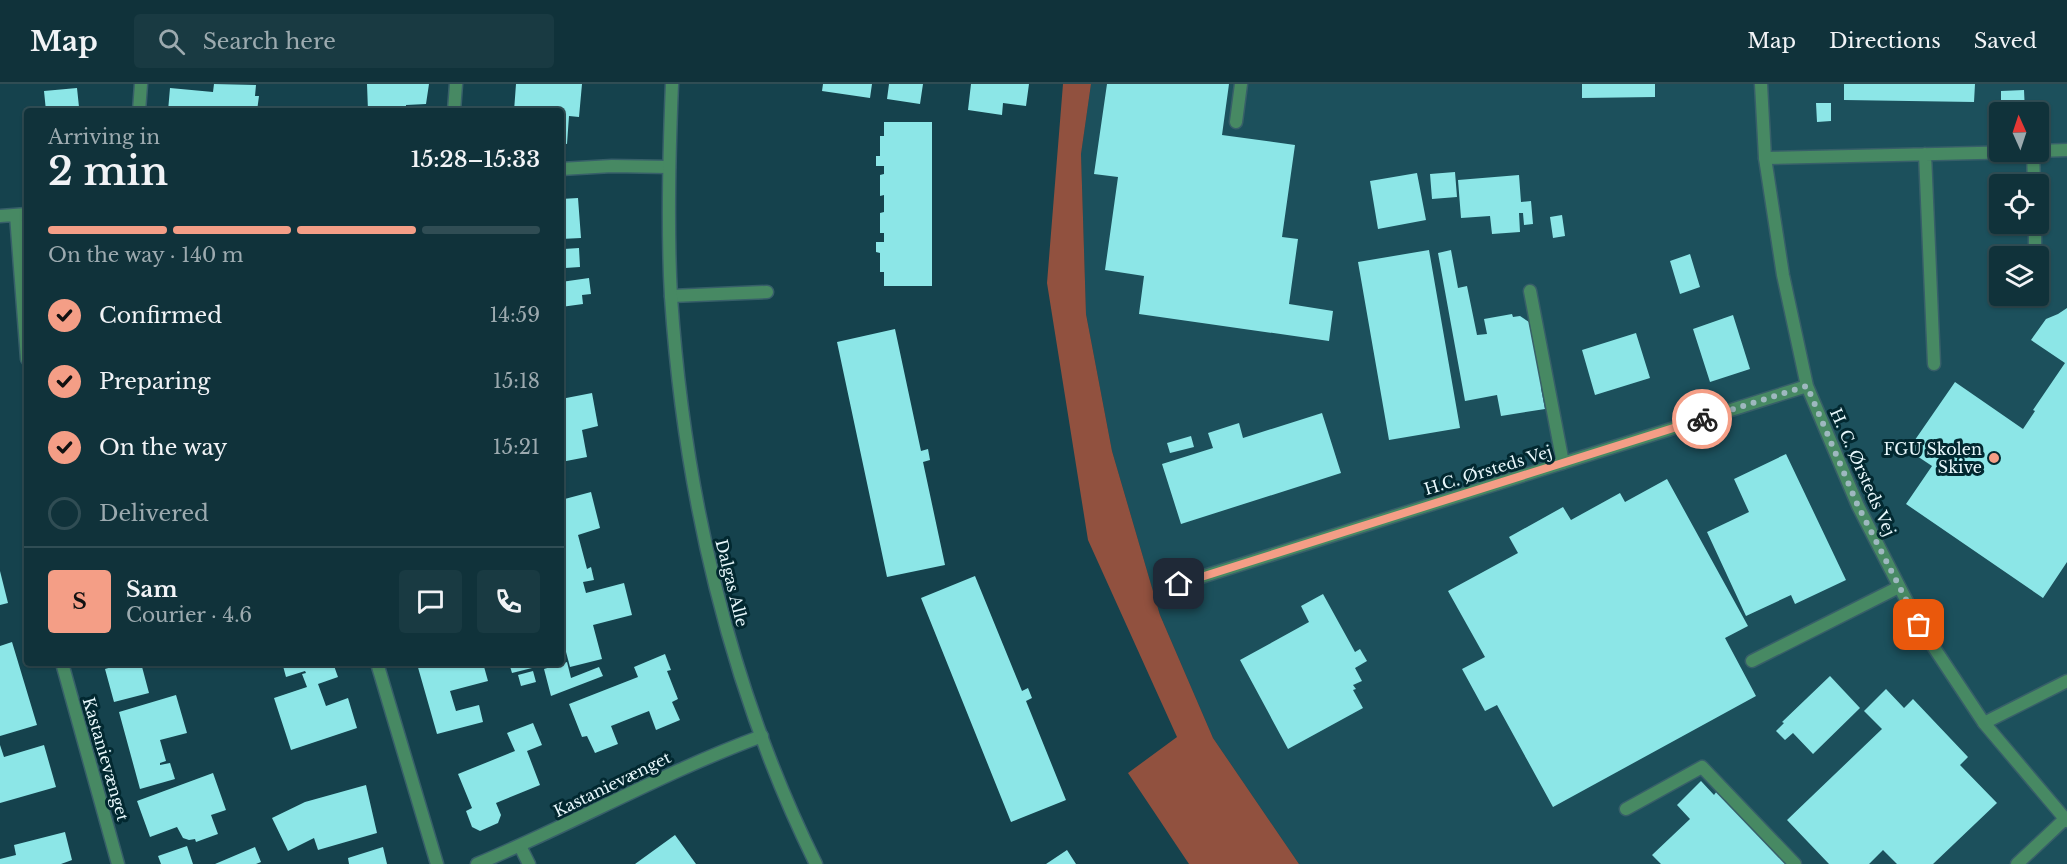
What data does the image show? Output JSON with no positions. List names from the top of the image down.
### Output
{
  "streets": {
    "street": [
      "H.C. Ørsteds Vej",
      "H. C. Ørsteds Vej",
      "Dalgas Alle",
      "Kastanievænget"
    ]
  },
  "crossings": [
    ["H.C. Ørsteds Vej", "H. C. Ørsteds Vej"],
    ["Dalgas Alle", "Kastanievænget"]
  ],
  "places": ["FGU Skolen Skive"],
  "north": "top",
  "page": {
    "header": "Map",
    "search": "Search here",
    "nav": ["Map", "Directions", "Saved"],
    "heading": ["2 min", "Arriving in", "15:28–15:33"],
    "panel": ["Sam", "Courier · 4.6"],
    "bar": "On the way · 140 m",
    "list": [
      ["Confirmed", "14:59"],
      ["Preparing", "15:18"],
      ["On the way", "15:21"],
      "Delivered"
    ],
    "round": "S"
  }
}
